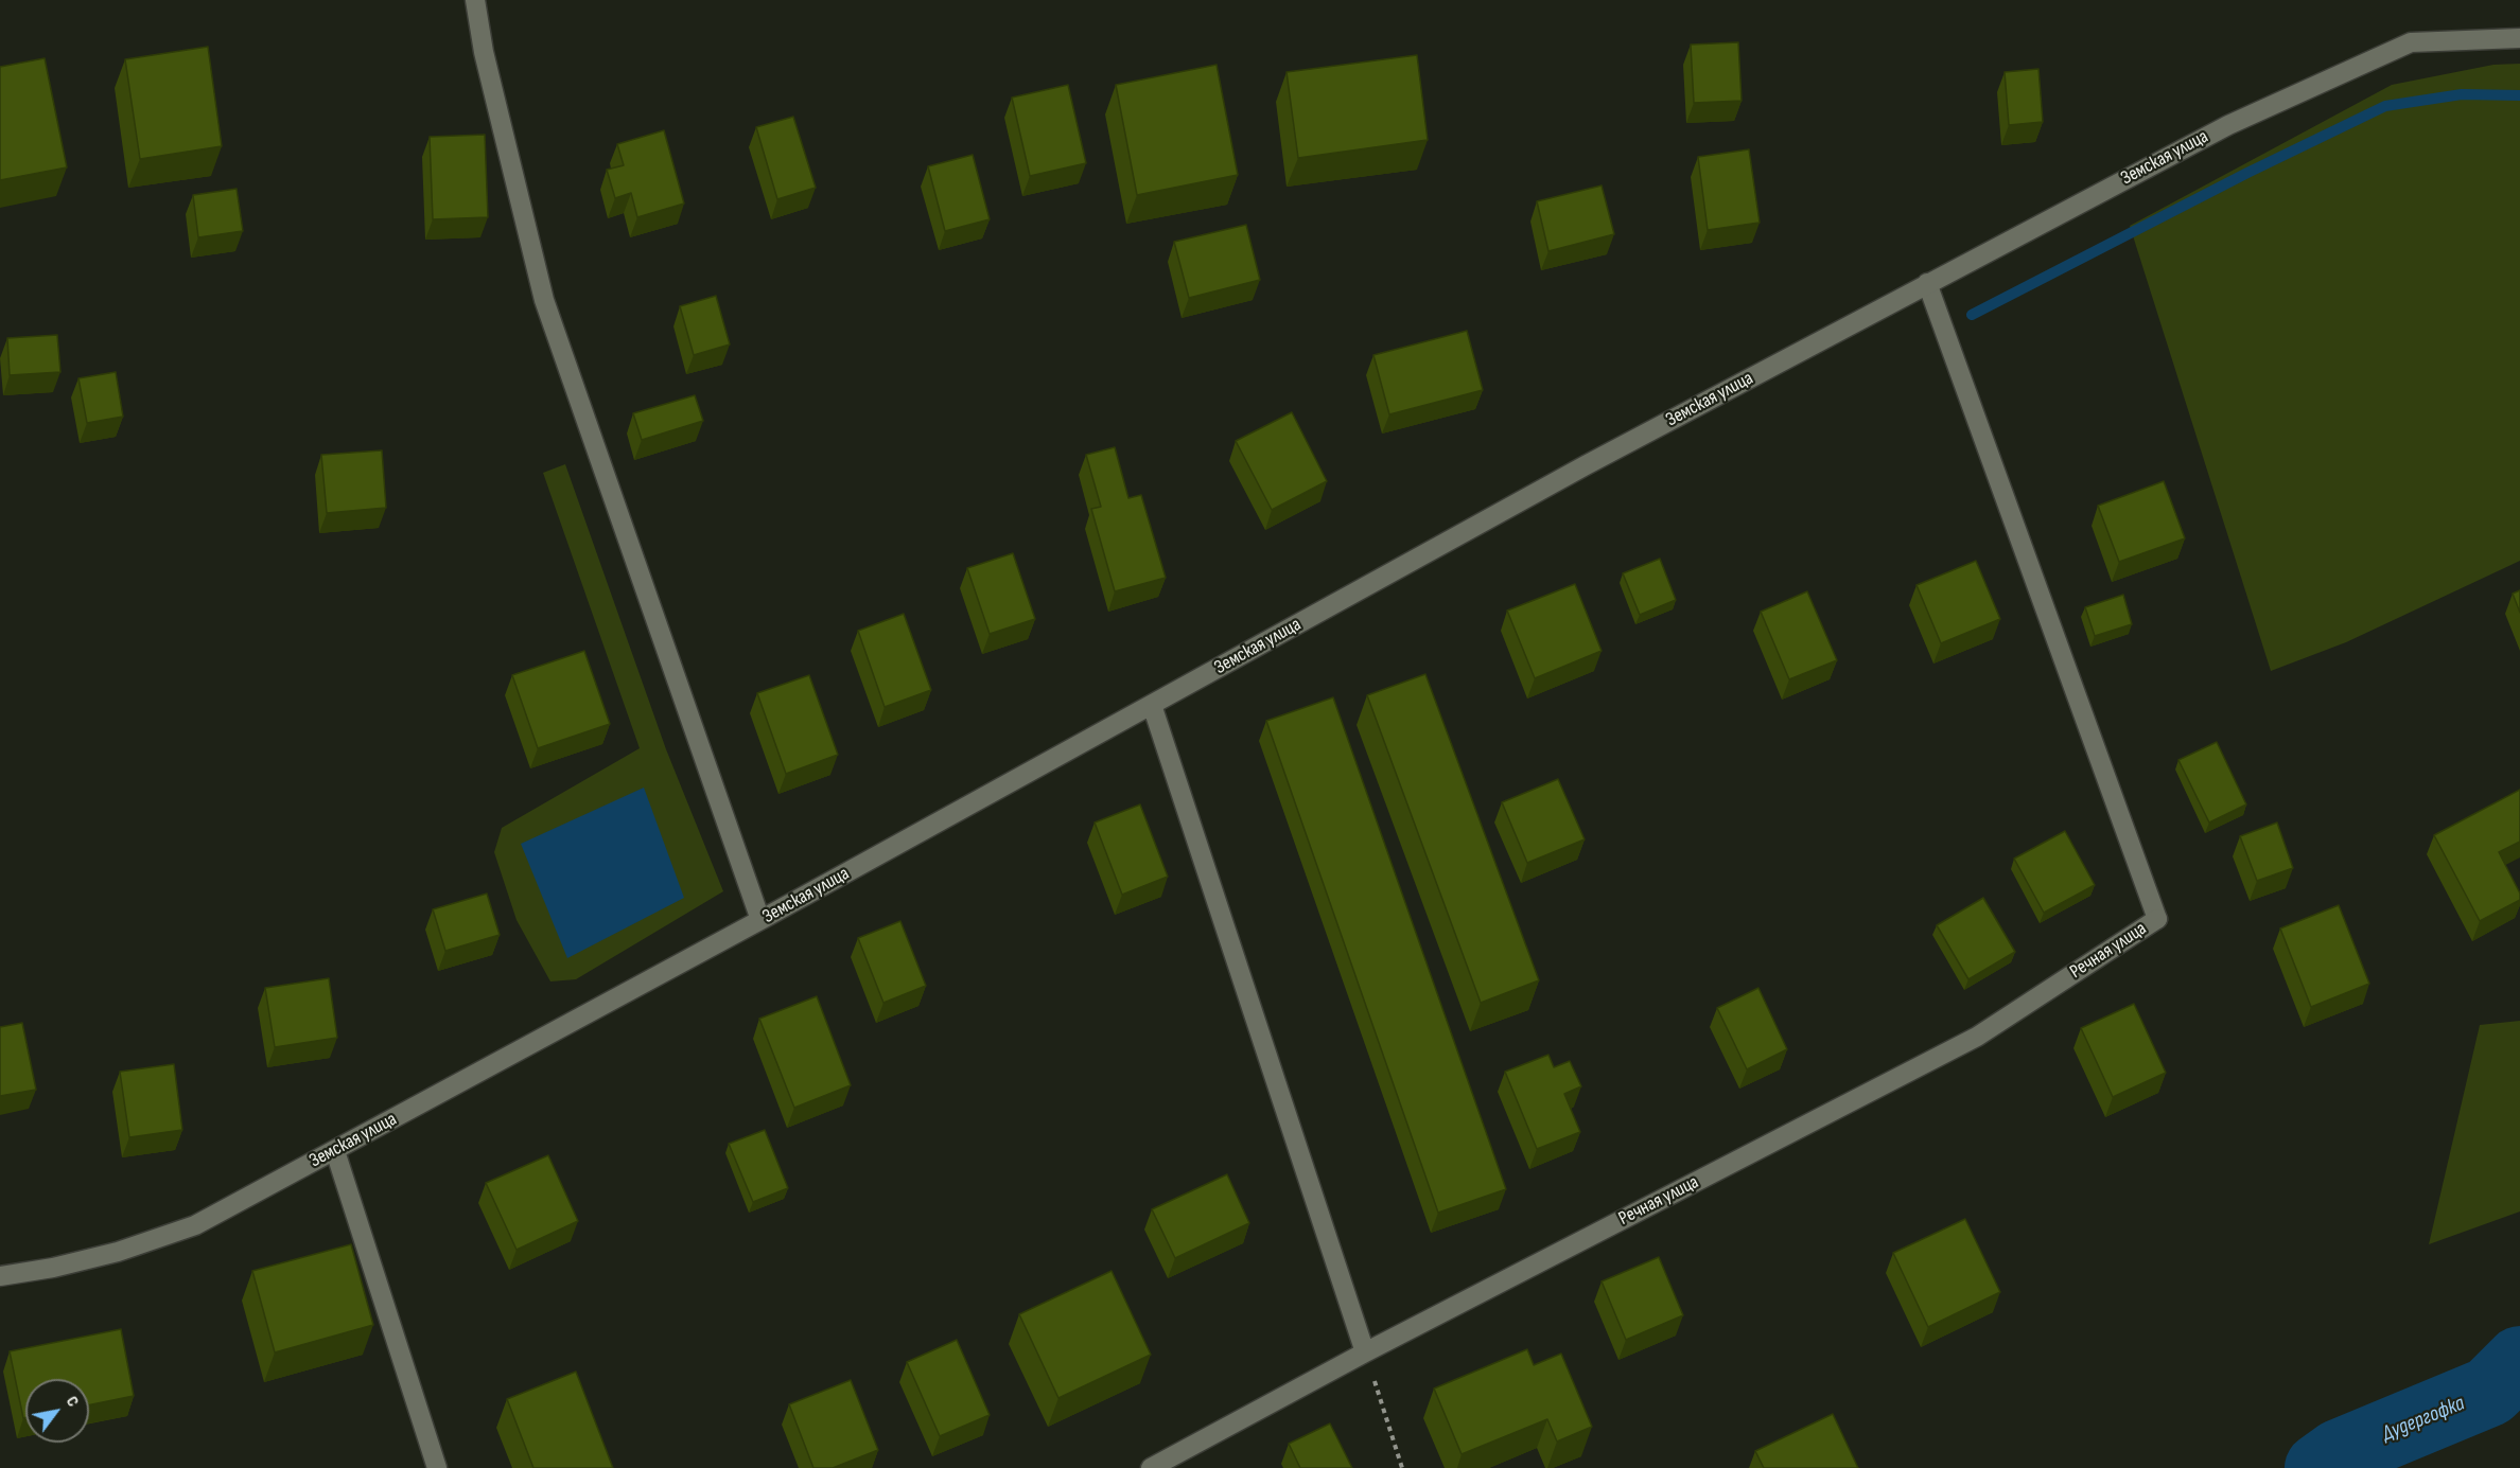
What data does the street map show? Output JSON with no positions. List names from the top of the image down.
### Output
{
  "streets": {
    "street": ["Земская улица", "Речная улица"]
  },
  "crossings": [
    ["Земская улица", "Речная улица"]
  ],
  "water": ["Дудергофка"],
  "north": "top right"
}
